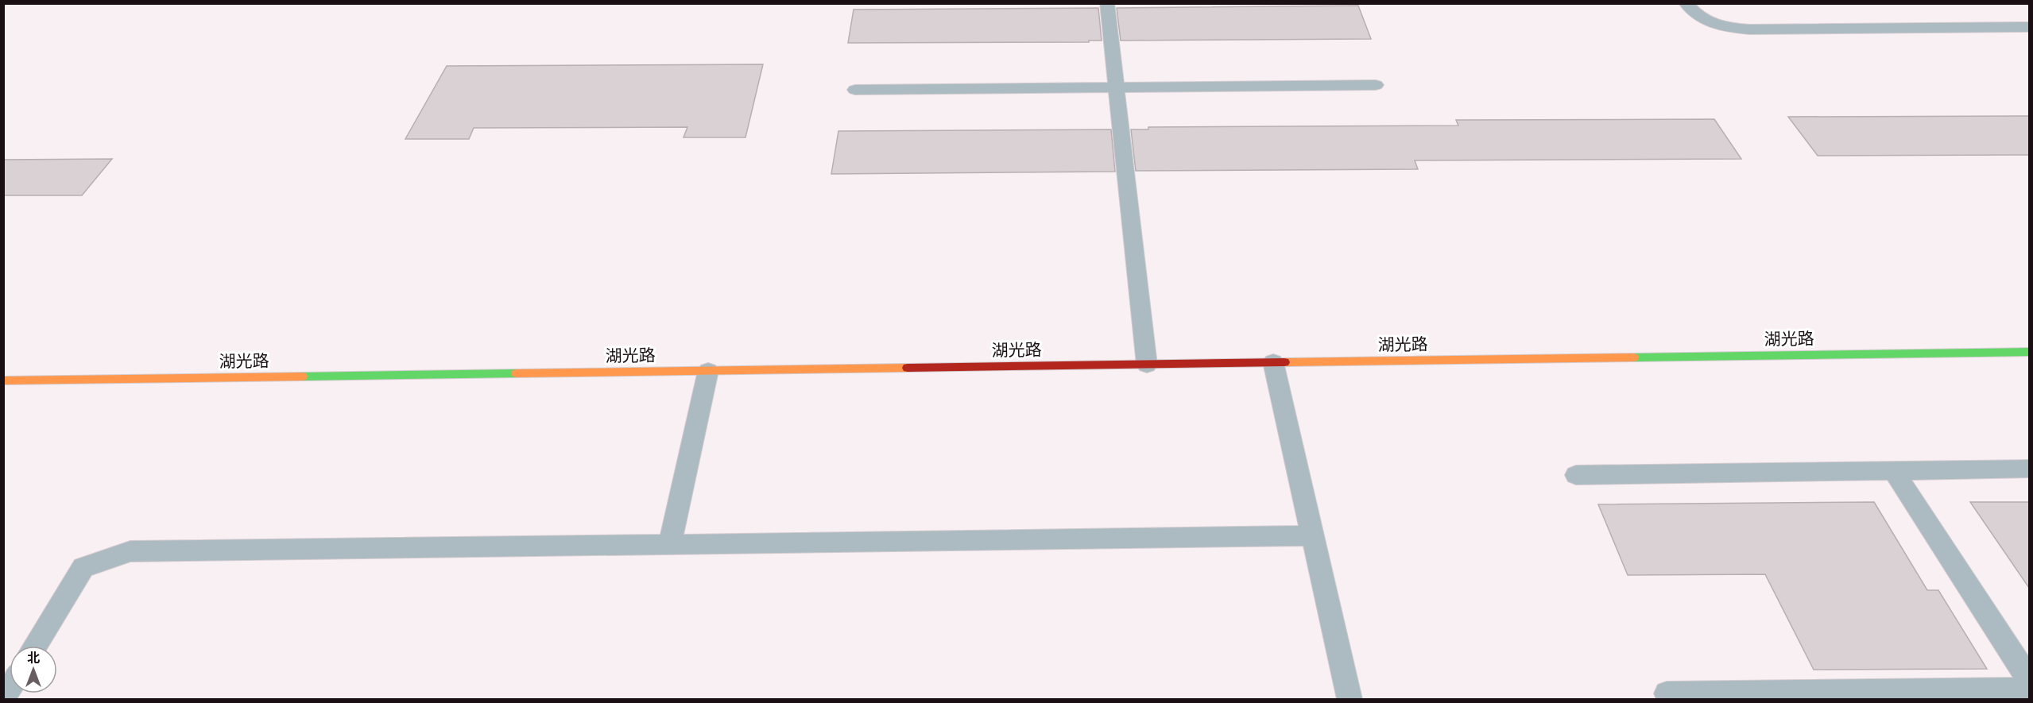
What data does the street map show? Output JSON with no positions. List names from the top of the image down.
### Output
{
  "streets": {
    "street": ["湖光路"]
  },
  "north": "top"
}
